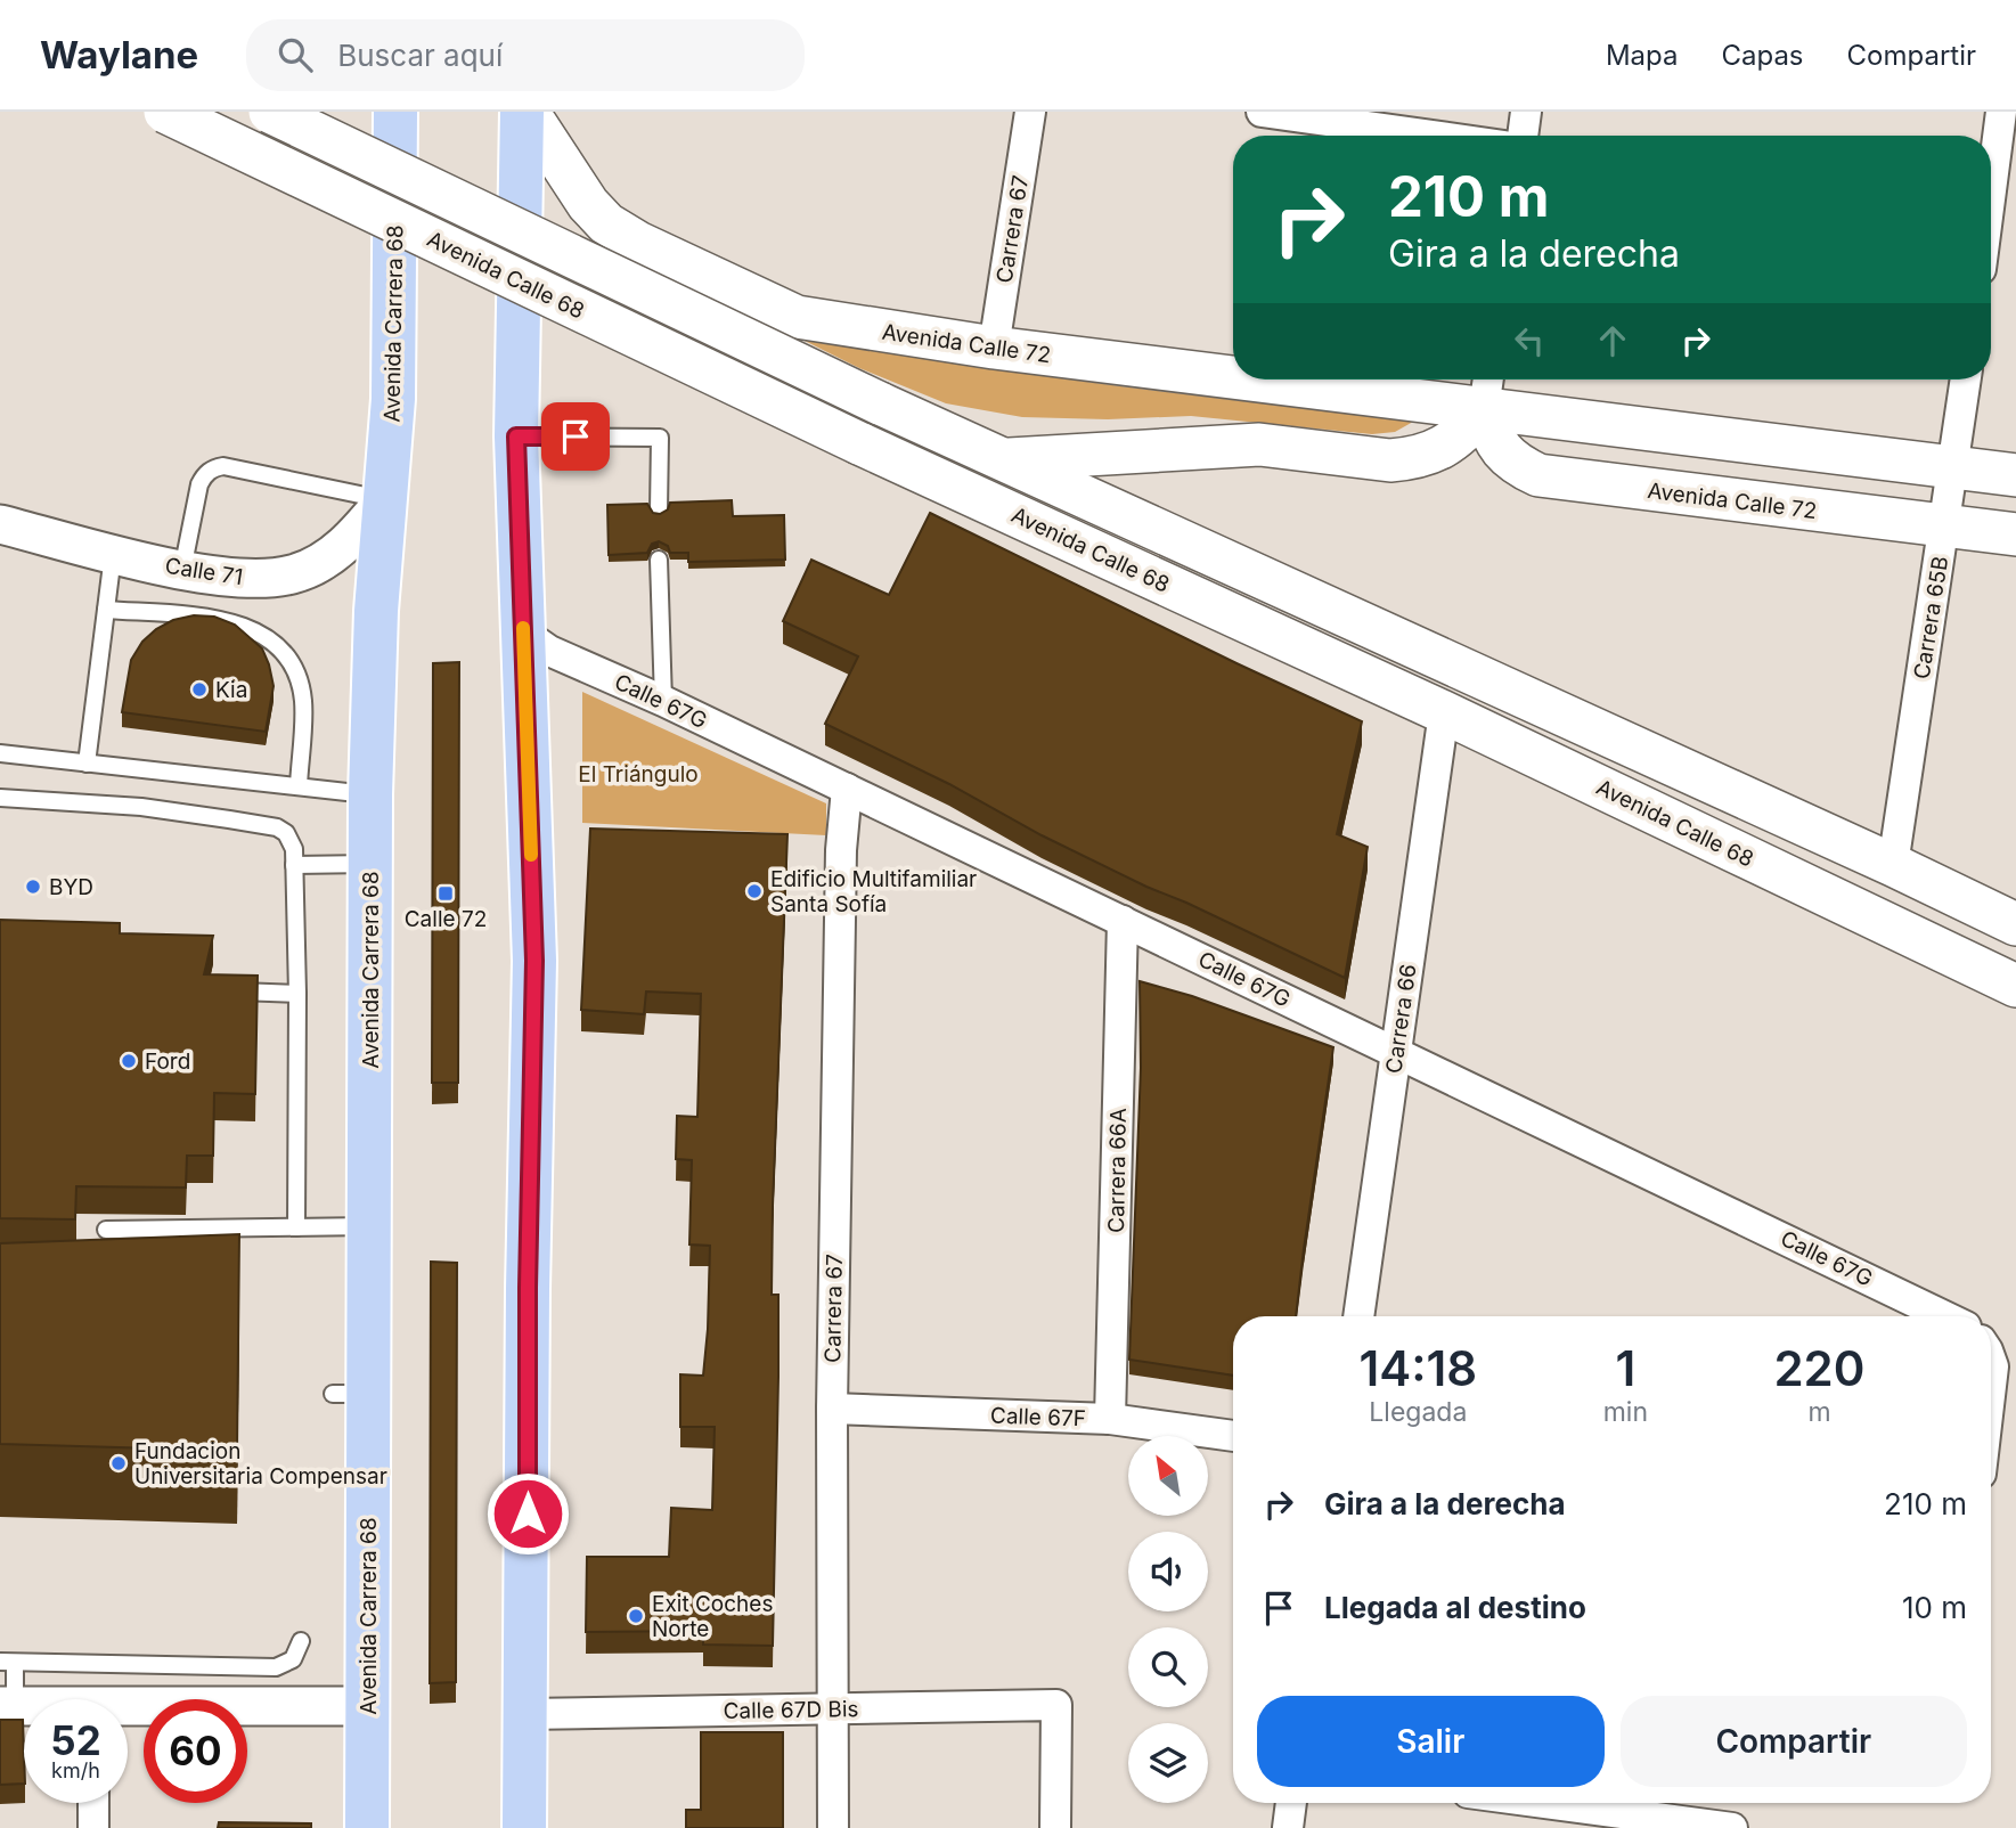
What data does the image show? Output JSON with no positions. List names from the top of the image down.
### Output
{
  "streets": {
    "main road": ["Avenida Calle 68", "Avenida Carrera 68", "Avenida Calle 72"],
    "street": [
      "Carrera 67",
      "Calle 71",
      "Carrera 65B",
      "Calle 67G",
      "Carrera 66",
      "Carrera 66A",
      "Calle 67F",
      "Calle 67D Bis"
    ]
  },
  "crossings": [
    ["Carrera 67", "Avenida Calle 72"],
    ["Carrera 67", "Calle 67G"],
    ["Carrera 67", "Calle 67F"],
    ["Carrera 67", "Calle 67D Bis"],
    ["Avenida Calle 68", "Carrera 65B"],
    ["Avenida Calle 68", "Carrera 66"],
    ["Avenida Carrera 68", "Calle 71"],
    ["Avenida Calle 72", "Carrera 65B"],
    ["Calle 67G", "Carrera 66"],
    ["Calle 67G", "Carrera 66A"],
    ["Carrera 66A", "Calle 67F"]
  ],
  "parks": ["El Triángulo"],
  "places": {
    "other": [
      "Kia",
      "BYD",
      "Edificio Multifamiliar Santa Sofía",
      "Ford",
      "Fundacion Universitaria Compensar",
      "Exit Coches Norte"
    ],
    "transit": ["Calle 72"]
  },
  "north": "top left",
  "page": {
    "header": "Waylane",
    "search": "Buscar aquí",
    "nav": ["Mapa", "Capas", "Compartir"],
    "turn": ["210 m", "Gira a la derecha"],
    "eta": [
      "14:18",
      "Llegada",
      "1",
      "min",
      "220",
      "m"
    ],
    "list": [
      {
        "name": "Gira a la derecha",
        "value": "210 m"
      },
      {
        "name": "Llegada al destino",
        "value": "10 m"
      }
    ],
    "buttons": ["Salir", "Compartir"],
    "speed": "52 km/h",
    "limit": "60"
  }
}
